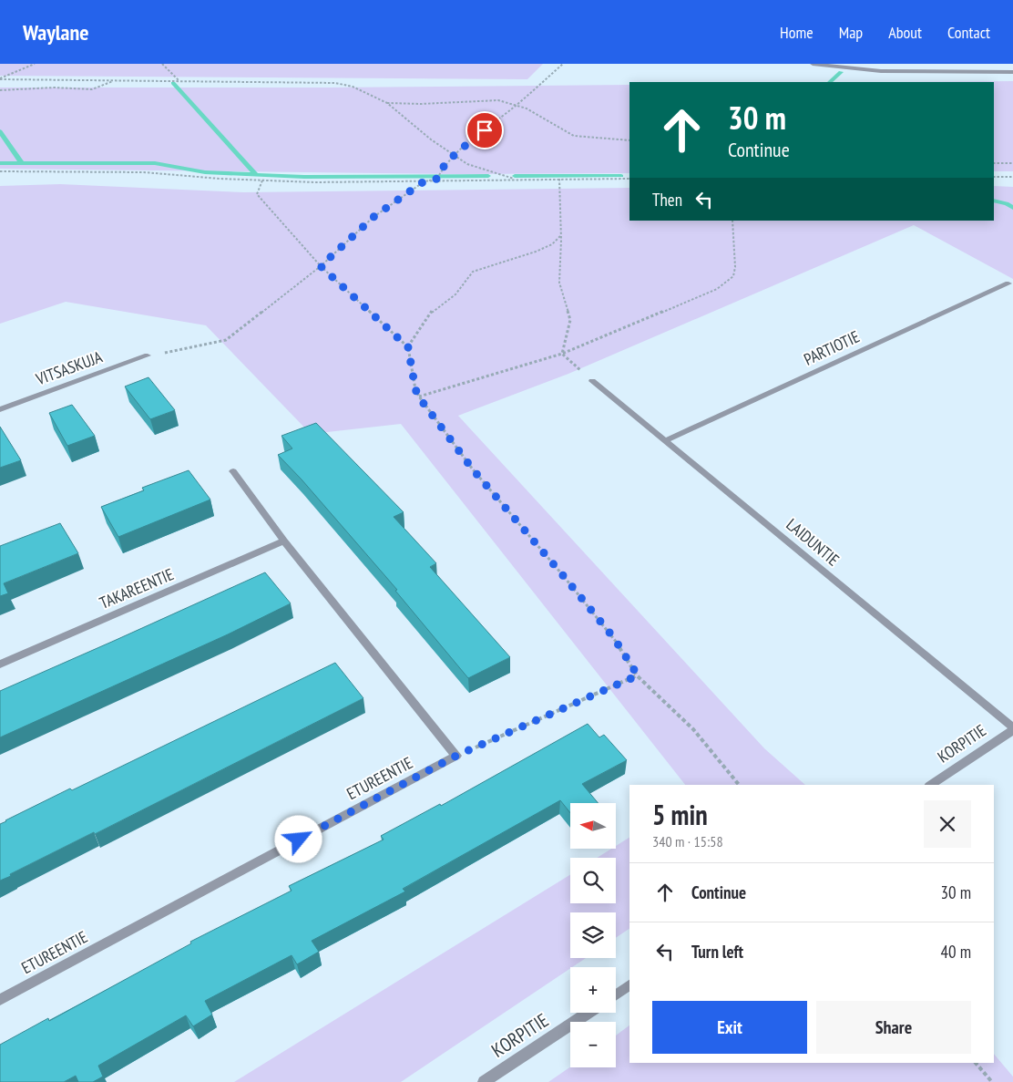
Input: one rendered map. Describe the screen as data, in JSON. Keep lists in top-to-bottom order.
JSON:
{
  "streets": {
    "street": [
      "PARTIOTIE",
      "VITSASKUJA",
      "LAIDUNTIE",
      "TAKAREENTIE",
      "KORPITIE",
      "ETUREENTIE"
    ]
  },
  "crossings": [
    ["PARTIOTIE", "LAIDUNTIE"],
    ["LAIDUNTIE", "KORPITIE"]
  ],
  "north": "left",
  "page": {
    "header": "Waylane",
    "nav": [
      "Home",
      "Map",
      "About",
      "Contact"
    ],
    "turn": ["30 m", "Continue"],
    "then": "Then",
    "heading": ["5 min", "340 m · 15:58"],
    "map_buttons": ["+", "−"],
    "list": [
      {
        "name": "Continue",
        "value": "30 m"
      },
      {
        "name": "Turn left",
        "value": "40 m"
      }
    ],
    "buttons": ["Exit", "Share"]
  }
}
